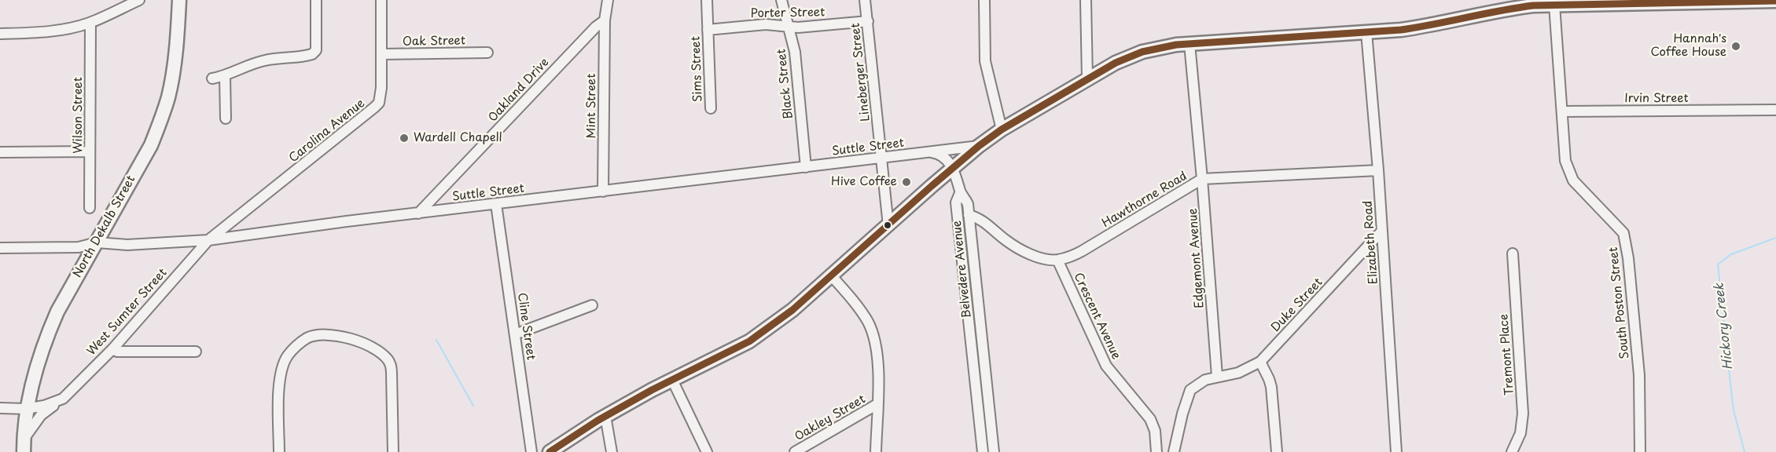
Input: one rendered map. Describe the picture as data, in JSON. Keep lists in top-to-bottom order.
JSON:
{
  "streets": {
    "main road": ["North Dekalb Street"],
    "street": [
      "Porter Street",
      "Oak Street",
      "Sims Street",
      "Lineberger Street",
      "Black Street",
      "Oakland Drive",
      "Irvin Street",
      "Mint Street",
      "Wilson Street",
      "Carolina Avenue",
      "Suttle Street",
      "Hawthorne Road",
      "Elizabeth Road",
      "Edgemont Avenue",
      "Belvedere Avenue",
      "South Poston Street",
      "Duke Street",
      "West Sumter Street",
      "Crescent Avenue",
      "Cline Street",
      "Tremont Place",
      "Oakley Street"
    ]
  },
  "crossings": [
    ["Porter Street", "Sims Street"],
    ["Porter Street", "Lineberger Street"],
    ["Porter Street", "Black Street"],
    ["Oak Street", "Carolina Avenue"],
    ["Lineberger Street", "Suttle Street"],
    ["Black Street", "Suttle Street"],
    ["Oakland Drive", "Mint Street"],
    ["Oakland Drive", "Suttle Street"],
    ["Irvin Street", "South Poston Street"],
    ["Mint Street", "Suttle Street"],
    ["Carolina Avenue", "Suttle Street"],
    ["Carolina Avenue", "West Sumter Street"],
    ["Suttle Street", "North Dekalb Street"],
    ["Suttle Street", "West Sumter Street"],
    ["Suttle Street", "Cline Street"],
    ["Hawthorne Road", "Elizabeth Road"],
    ["Hawthorne Road", "Edgemont Avenue"],
    ["Hawthorne Road", "Crescent Avenue"],
    ["North Dekalb Street", "West Sumter Street"],
    ["Elizabeth Road", "Duke Street"],
    ["Edgemont Avenue", "Duke Street"]
  ],
  "water": ["Hickory Creek"],
  "places": ["Hannah's Coffee House", "Wardell Chapell", "Hive Coffee"]
}
